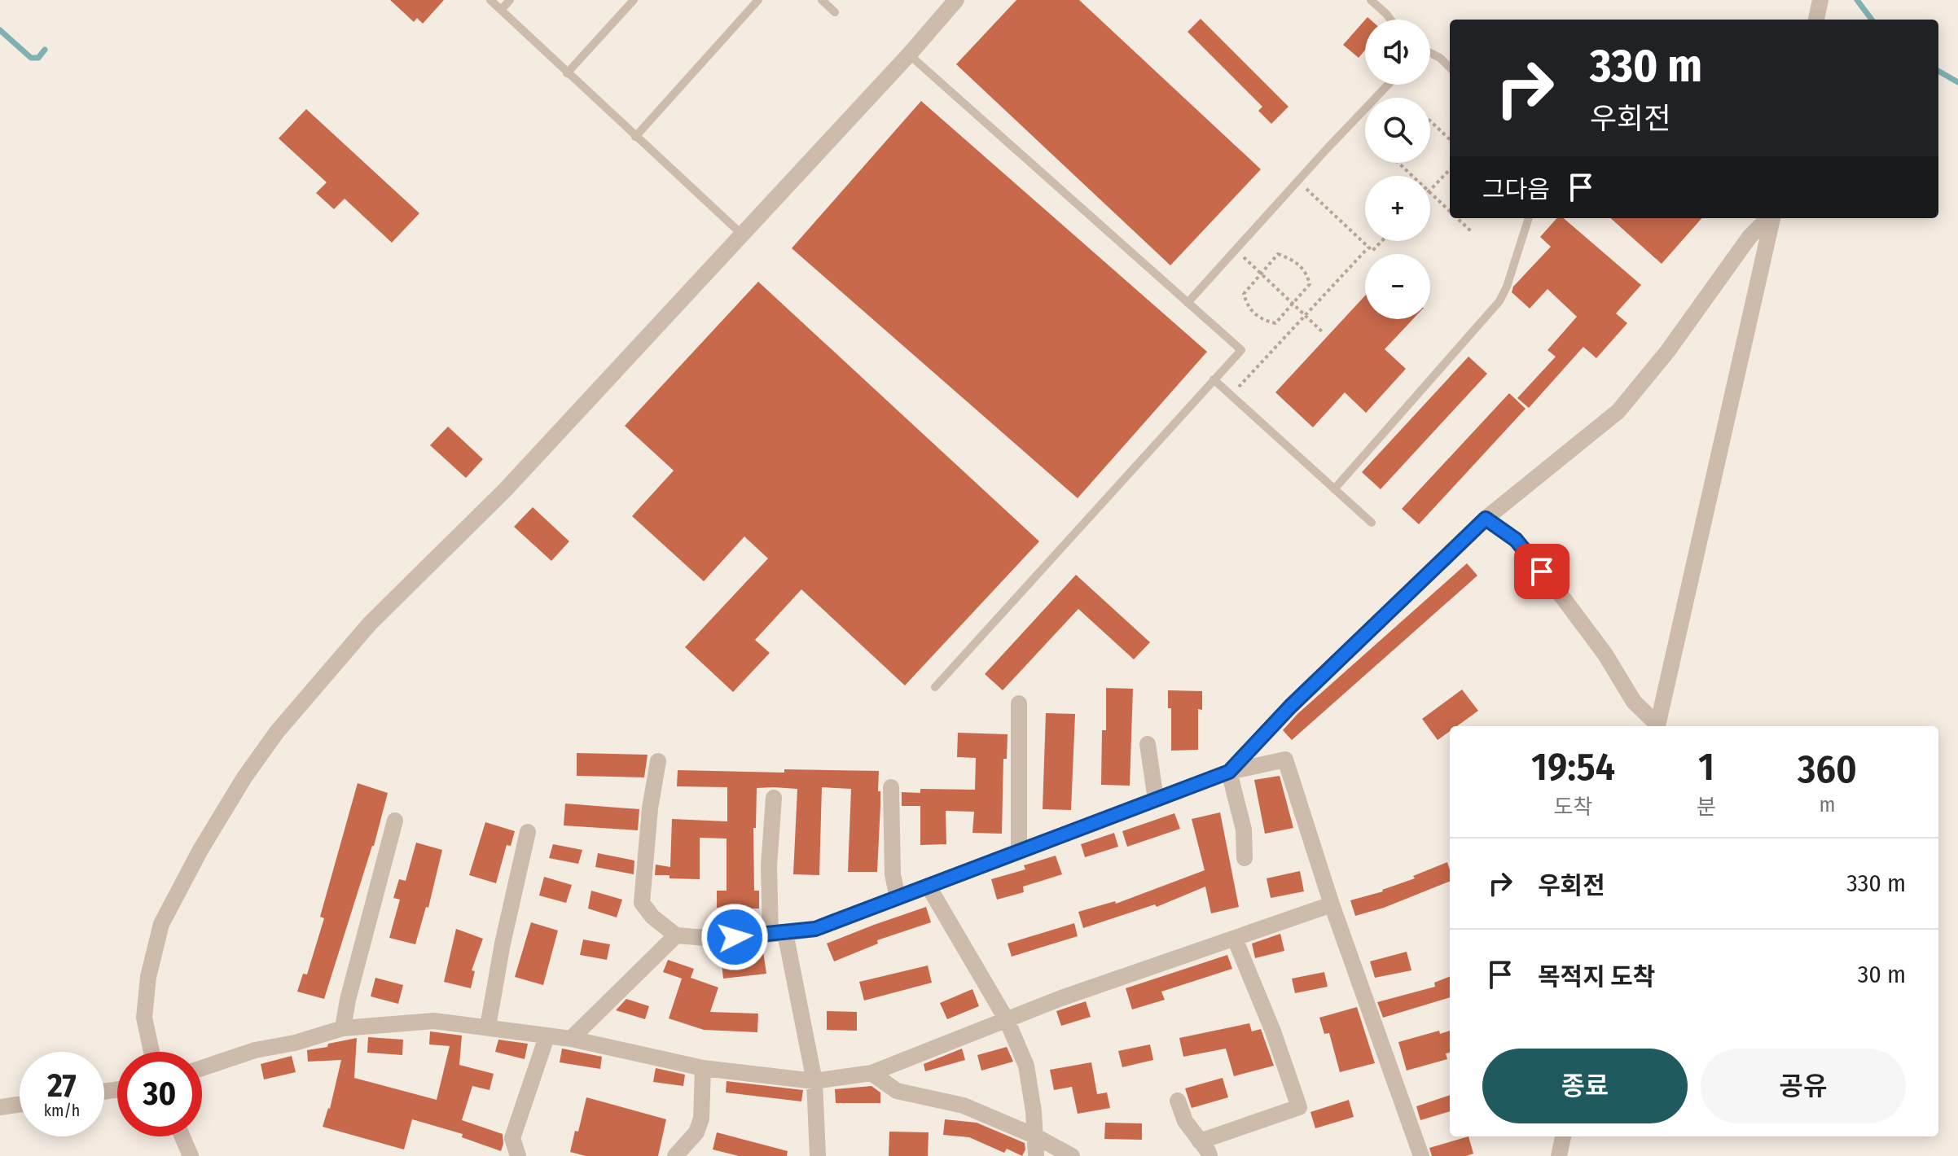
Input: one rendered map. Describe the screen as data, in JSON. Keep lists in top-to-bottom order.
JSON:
{
  "page": {
    "map_buttons": ["+", "−"],
    "turn": ["330 m", "우회전"],
    "then": "그다음",
    "eta": [
      "19:54",
      "도착",
      "1",
      "분",
      "360",
      "m"
    ],
    "list": [
      {
        "name": "우회전",
        "value": "330 m"
      },
      {
        "name": "목적지 도착",
        "value": "30 m"
      }
    ],
    "buttons": ["종료", "공유"],
    "speed": "27 km/h",
    "limit": "30"
  }
}
